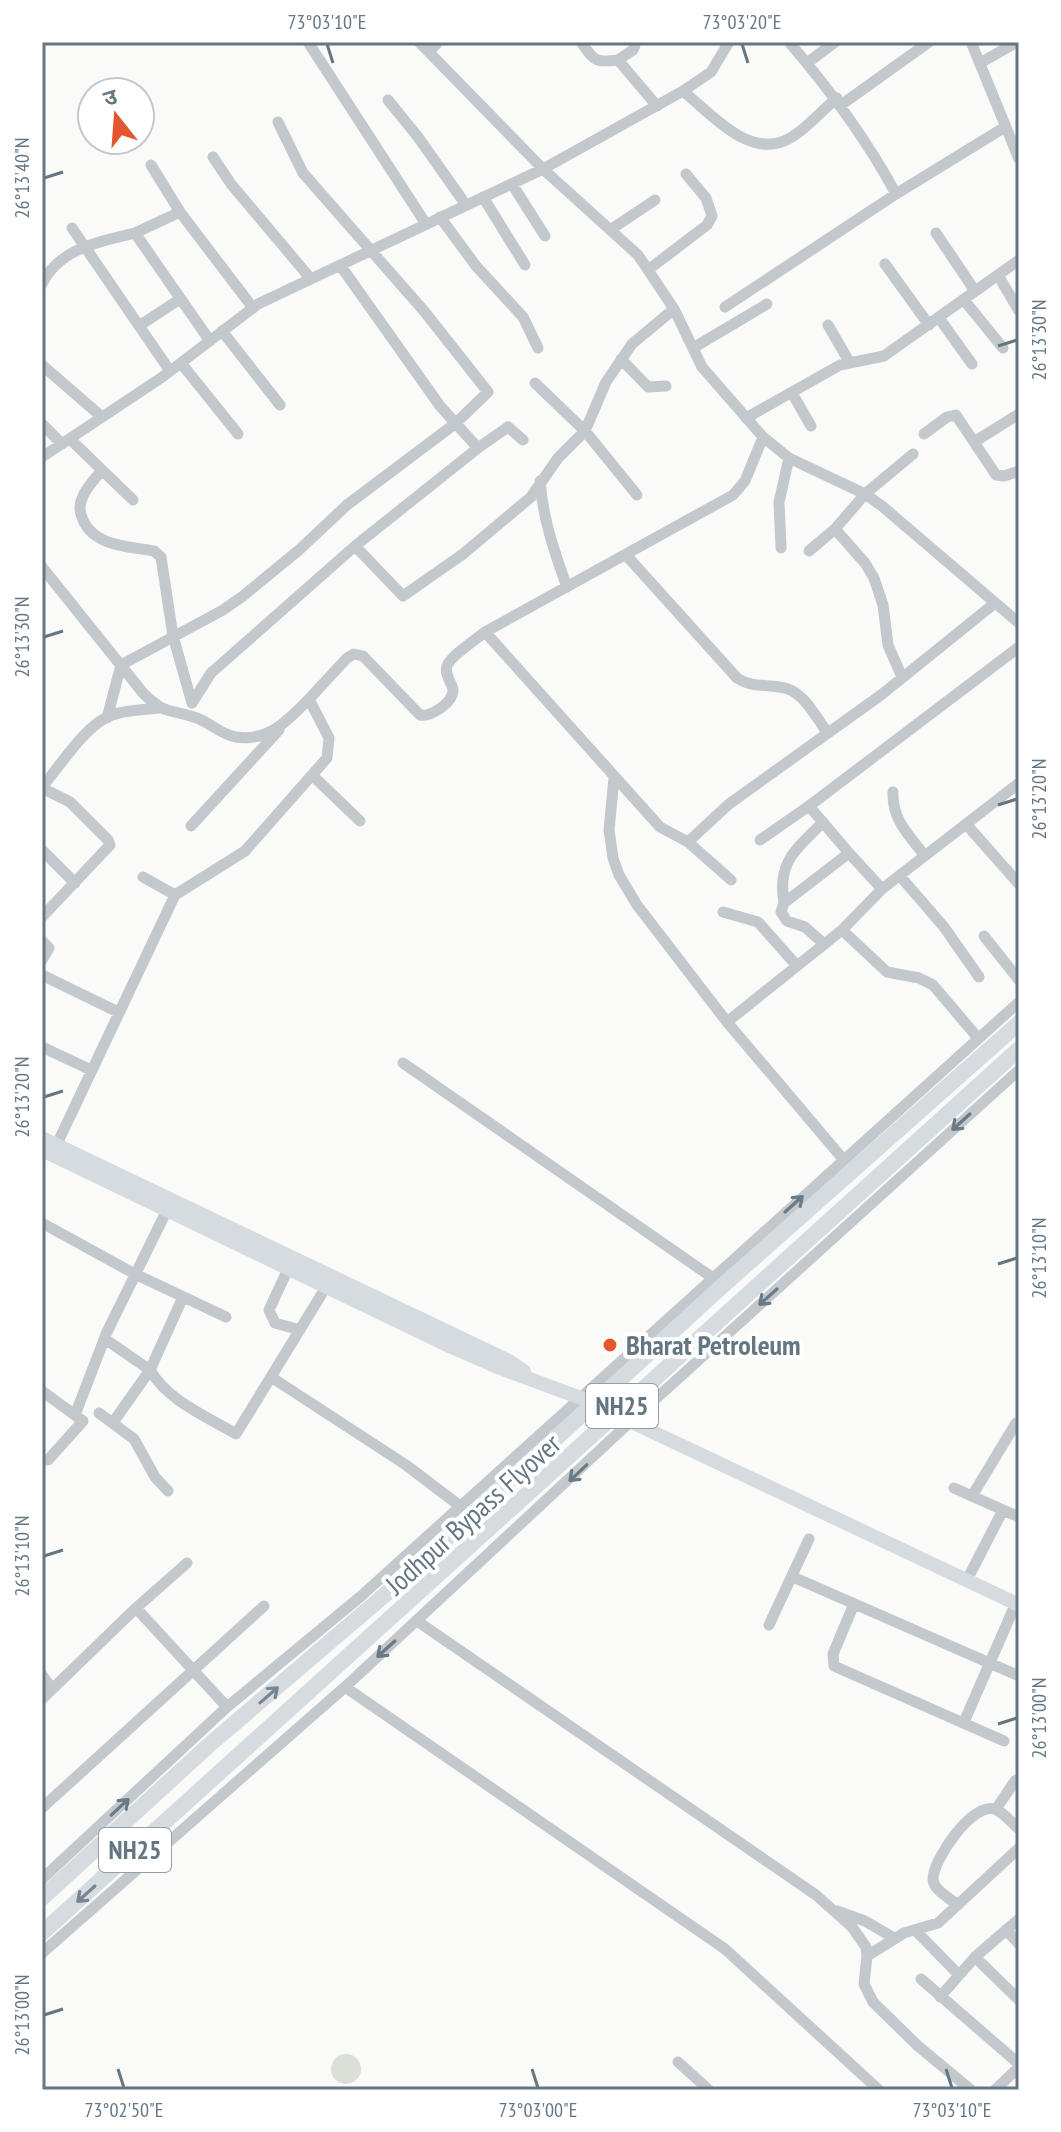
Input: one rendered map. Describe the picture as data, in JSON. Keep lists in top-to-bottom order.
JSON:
{
  "streets": {
    "highway": ["NH25", "Jodhpur Bypass Flyover"]
  },
  "places": ["Bharat Petroleum"],
  "north": "top",
  "coordinates": [
    "73°03'10\"E",
    "73°03'20\"E",
    "26°13'40\"N",
    "26°13'30\"N",
    "26°13'20\"N",
    "26°13'10\"N",
    "26°13'00\"N",
    "73°02'50\"E",
    "73°03'00\"E"
  ]
}
